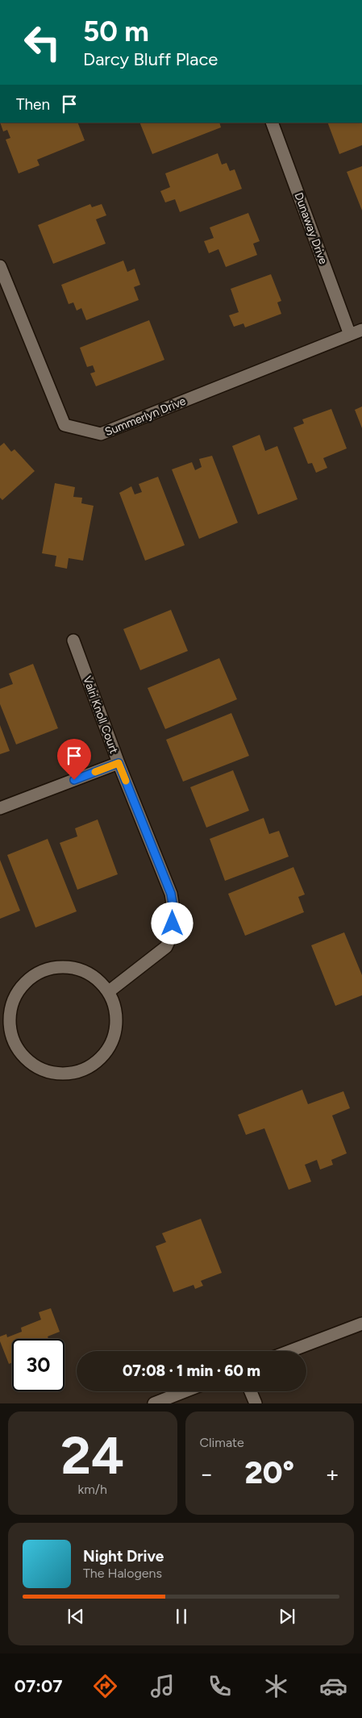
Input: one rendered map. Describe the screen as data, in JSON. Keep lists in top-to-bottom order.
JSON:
{
  "streets": {
    "street": ["Dunaway Drive", "Summerlyn Drive", "Valri Knoll Court"]
  },
  "crossings": [
    ["Dunaway Drive", "Summerlyn Drive"]
  ],
  "page": {
    "turn": ["50 m", "Darcy Bluff Place"],
    "then": "Then",
    "limit": "30",
    "trip": "07:08 · 1 min · 60 m",
    "tile": [
      ["24", "km/h"],
      "Climate"
    ],
    "heat": ["−", "20°", "+"],
    "song": ["Night Drive", "The Halogens"],
    "tabs": "07:07"
  }
}
